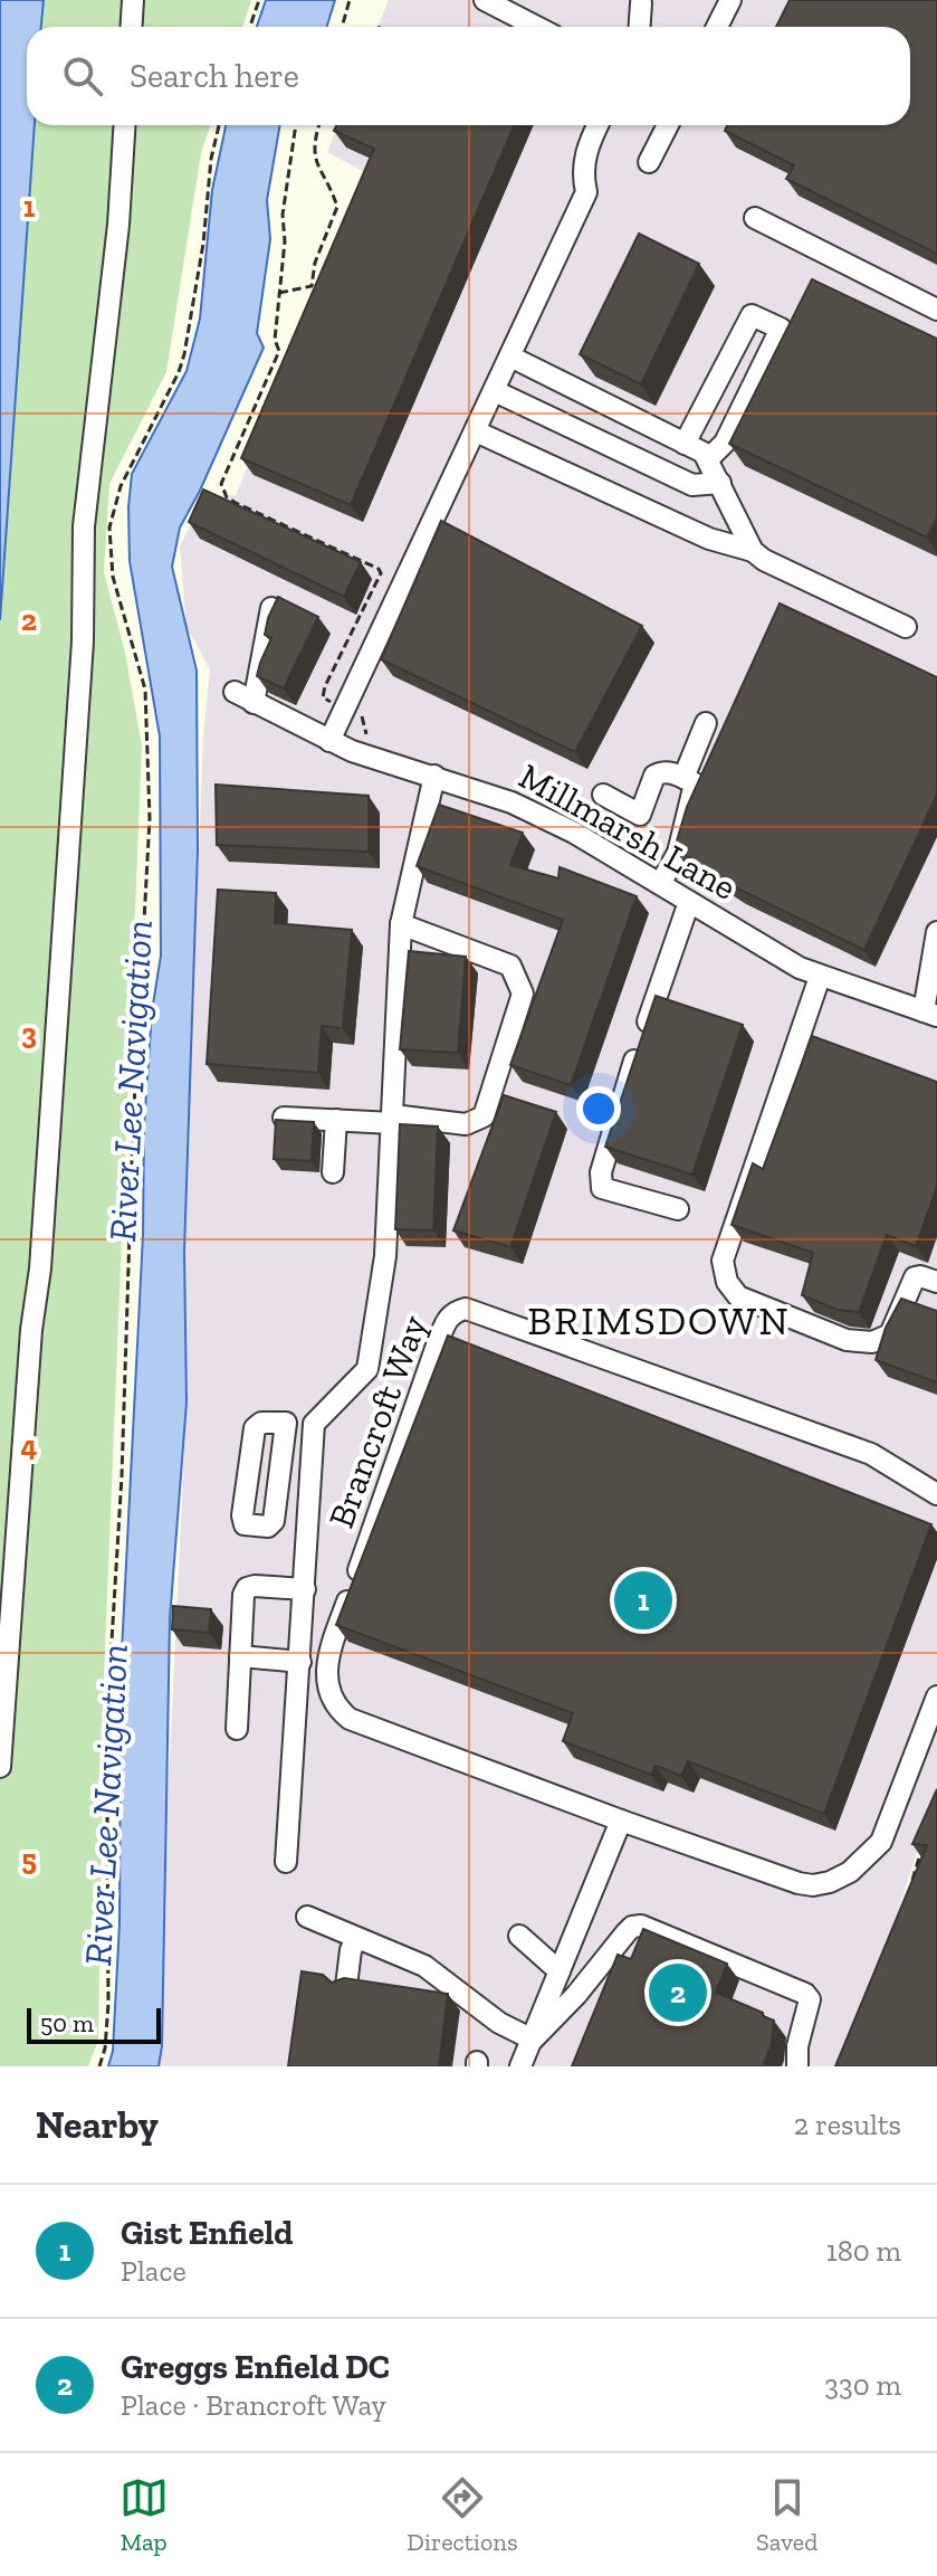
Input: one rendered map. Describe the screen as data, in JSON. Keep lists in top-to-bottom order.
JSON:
{
  "streets": {
    "street": ["Millmarsh Lane", "Brancroft Way"]
  },
  "districts": ["BRIMSDOWN"],
  "water": ["River Lee Navigation"],
  "scale_bar": "50 m",
  "page": {
    "search": "Search here",
    "pins": ["1", "2"],
    "scale": "50 m",
    "heading": ["Nearby", "2 results"],
    "list": [
      {
        "mark": "1",
        "name": "Gist Enfield",
        "note": "Place",
        "value": "180 m"
      },
      {
        "mark": "2",
        "name": "Greggs Enfield DC",
        "note": "Place · Brancroft Way",
        "value": "330 m"
      }
    ],
    "nav": ["Map", "Directions", "Saved"]
  },
  "grid": {
    "rows": [
      "1",
      "2",
      "3",
      "4",
      "5"
    ]
  }
}
